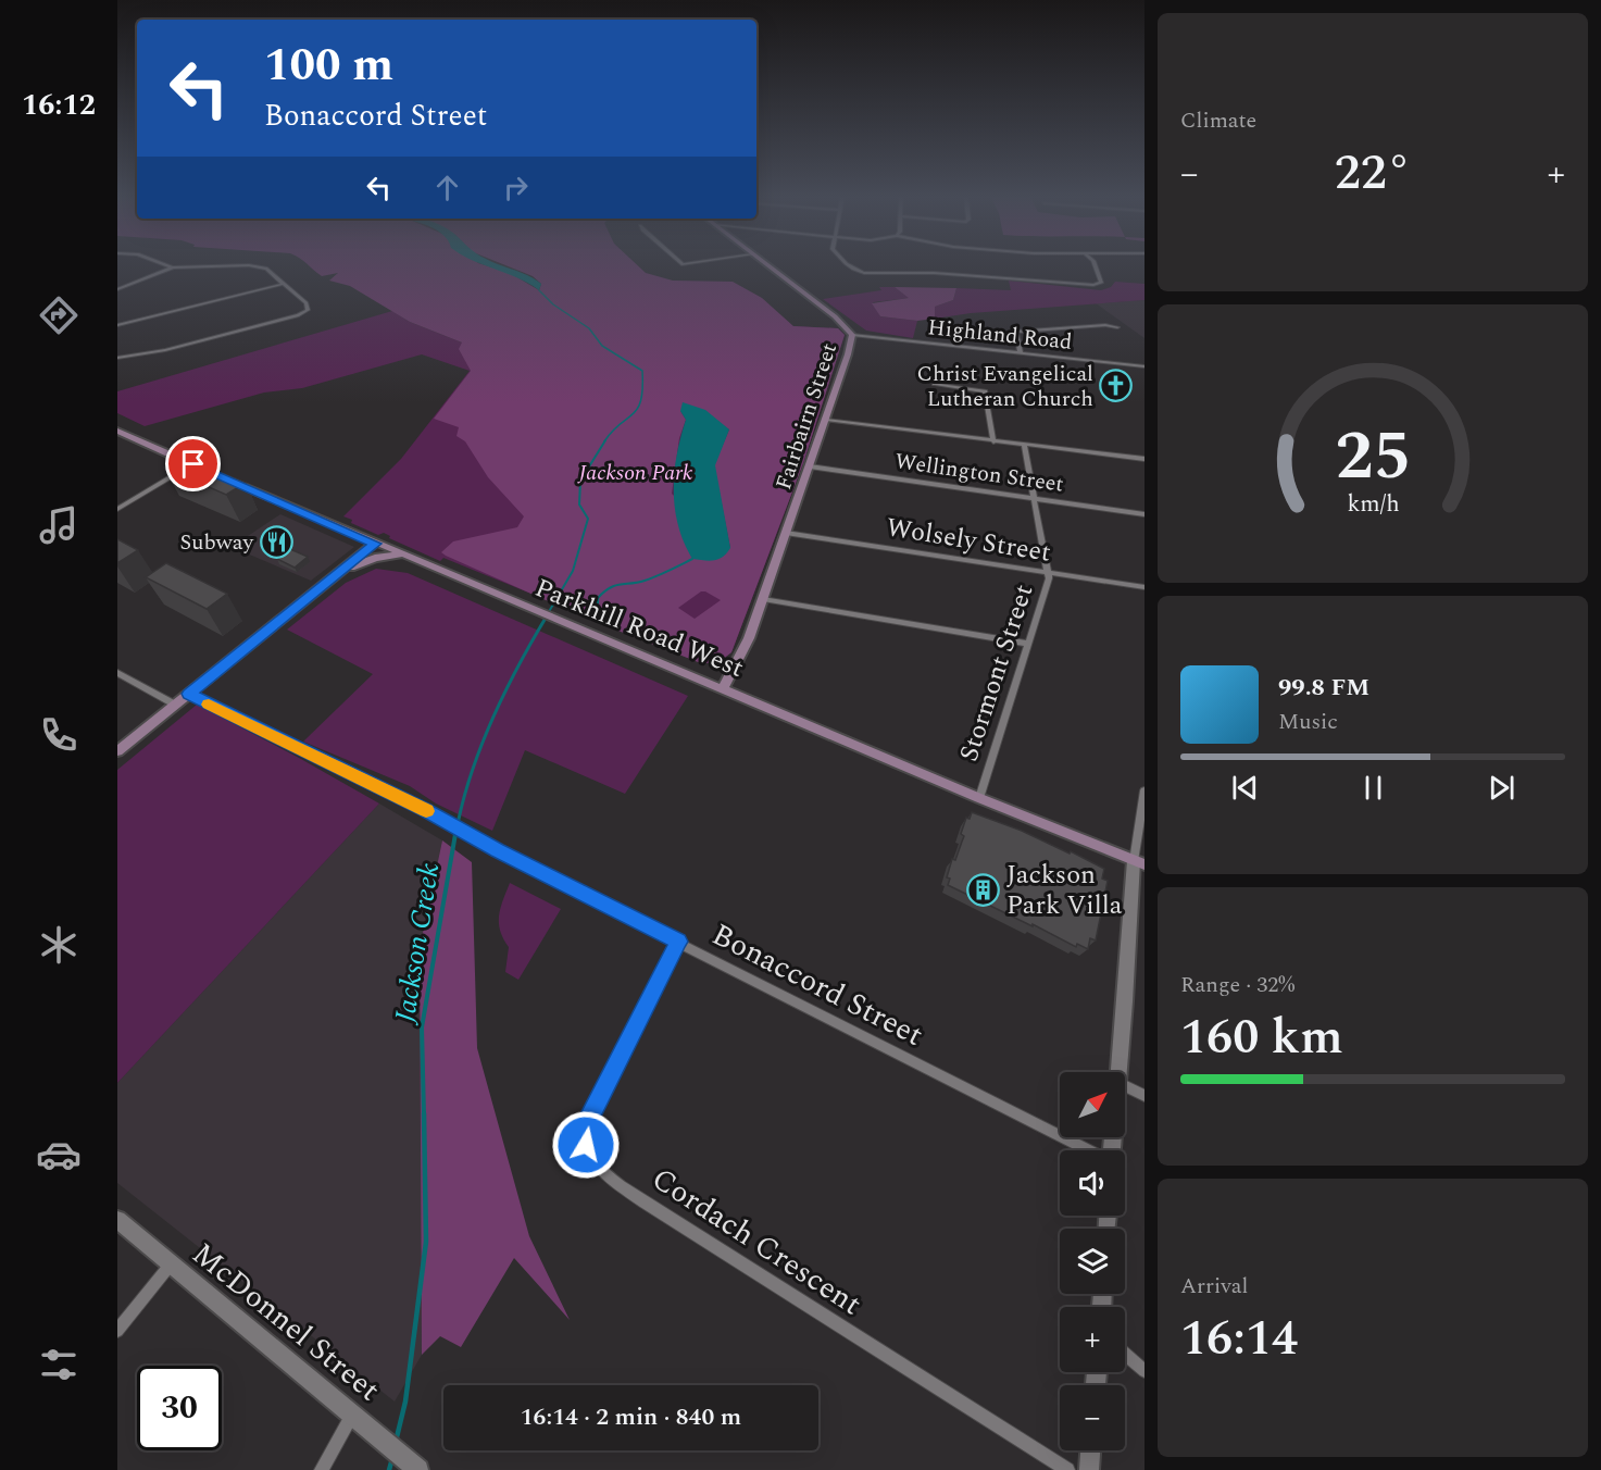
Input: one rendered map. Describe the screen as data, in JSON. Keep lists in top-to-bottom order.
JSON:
{
  "streets": {
    "main road": ["Fairbairn Street", "Parkhill Road West"],
    "street": [
      "Highland Road",
      "Wellington Street",
      "Wolsely Street",
      "Stormont Street",
      "Bonaccord Street",
      "Cordach Crescent",
      "McDonnel Street"
    ]
  },
  "crossings": [
    ["Highland Road", "Fairbairn Street"],
    ["Fairbairn Street", "Wellington Street"],
    ["Fairbairn Street", "Wolsely Street"],
    ["Fairbairn Street", "Parkhill Road West"],
    ["Wellington Street", "Stormont Street"],
    ["Wolsely Street", "Stormont Street"],
    ["Parkhill Road West", "Stormont Street"],
    ["Bonaccord Street", "Cordach Crescent"]
  ],
  "water": ["Jackson Creek"],
  "parks": ["Jackson Park"],
  "places": {
    "church": ["Christ Evangelical Lutheran Church"],
    "restaurant": ["Subway"],
    "building": ["Jackson Park Villa"]
  },
  "north": "top right",
  "page": {
    "tabs": "16:12",
    "tile": [
      "Climate",
      ["Range · 32%", "160 km"],
      ["Arrival", "16:14"]
    ],
    "turn": ["100 m", "Bonaccord Street"],
    "heat": ["−", "22°", "+"],
    "song": ["99.8 FM", "Music"],
    "map_buttons": ["+", "−"],
    "limit": "30",
    "trip": "16:14 · 2 min · 840 m",
    "gauge": ["25", "km/h"]
  }
}
